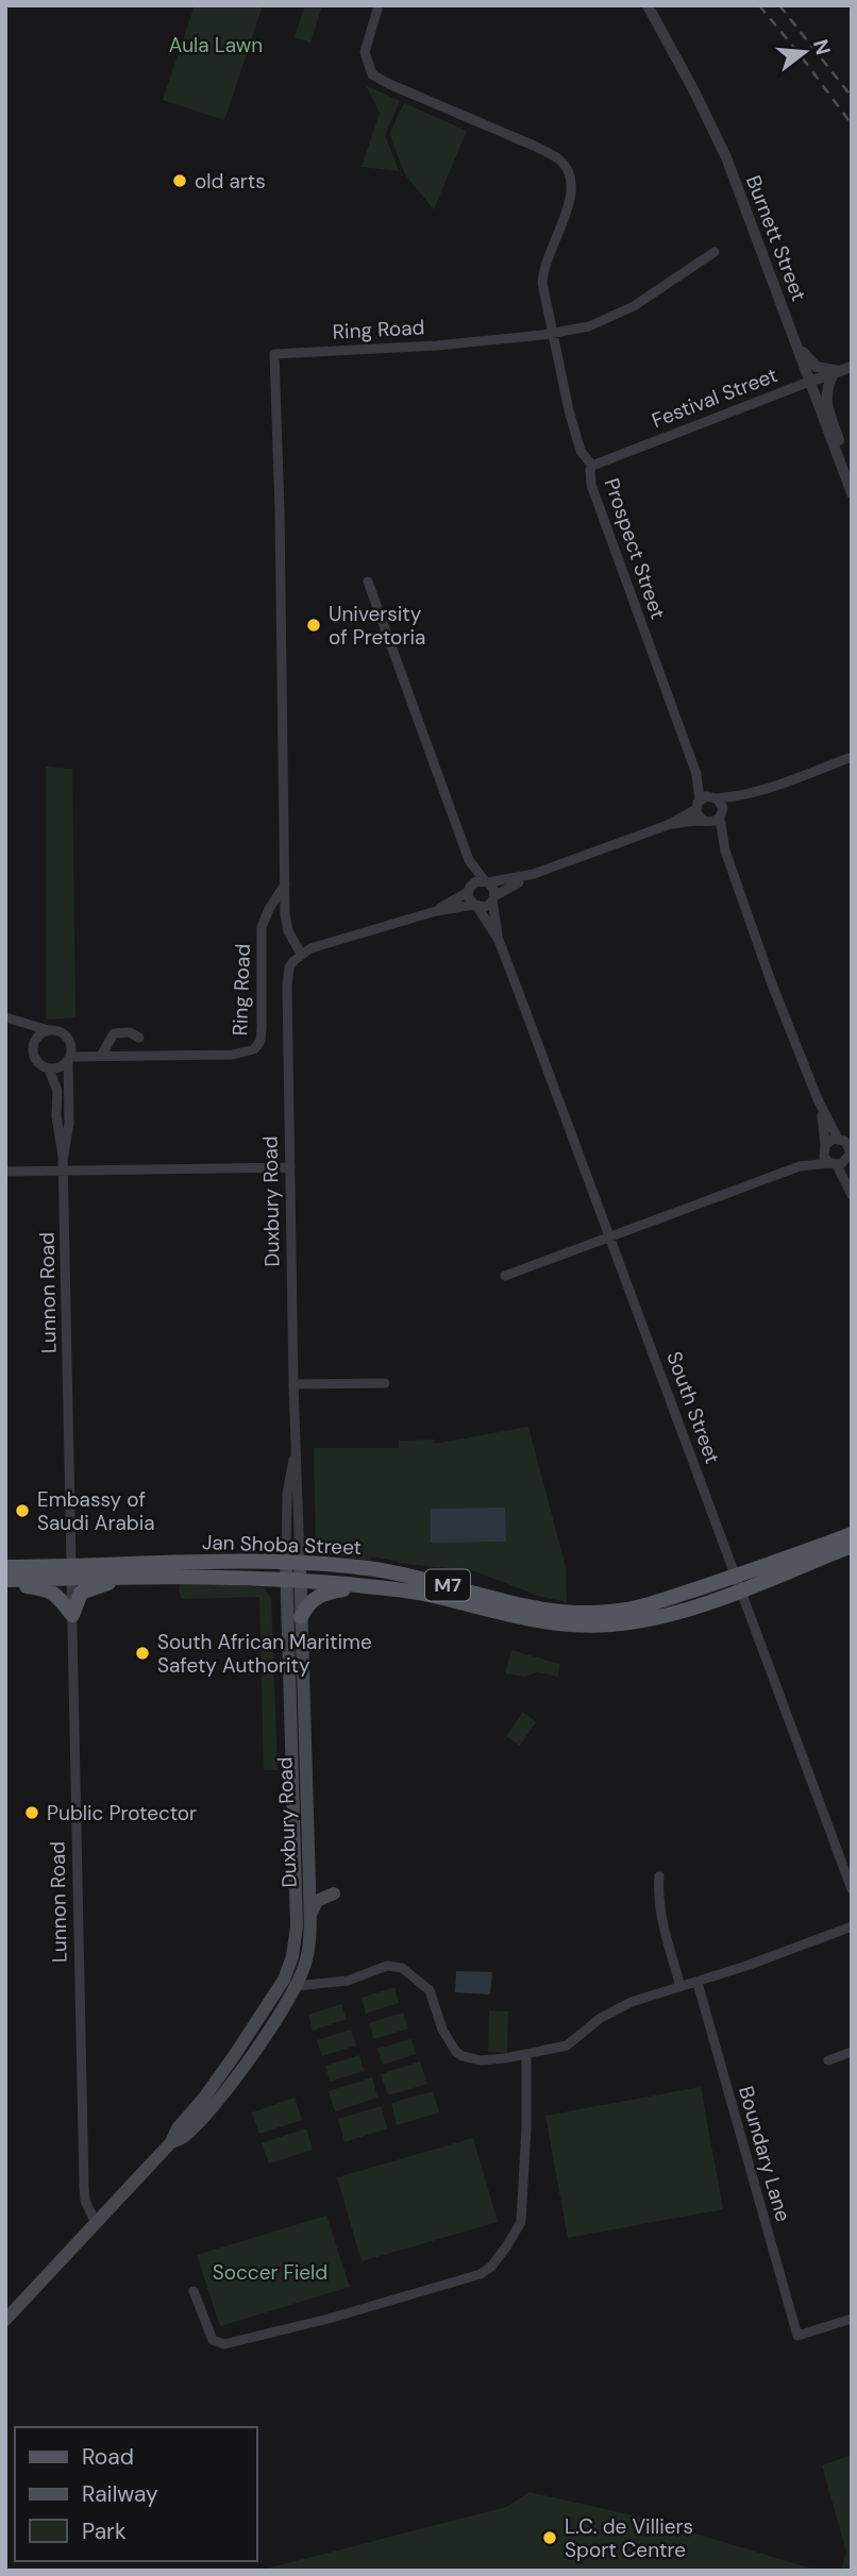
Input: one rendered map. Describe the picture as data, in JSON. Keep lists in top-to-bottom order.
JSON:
{
  "streets": {
    "main road": ["Duxbury Road", "Jan Shoba Street", "M7"],
    "street": [
      "Burnett Street",
      "Ring Road",
      "Festival Street",
      "Prospect Street",
      "Lunnon Road",
      "South Street",
      "Boundary Lane"
    ]
  },
  "crossings": [
    ["Burnett Street", "Festival Street"],
    ["Ring Road", "Prospect Street"],
    ["Ring Road", "Duxbury Road"],
    ["Ring Road", "Lunnon Road"],
    ["Festival Street", "Prospect Street"],
    ["Duxbury Road", "Lunnon Road"],
    ["Duxbury Road", "Jan Shoba Street"],
    ["Lunnon Road", "Jan Shoba Street"],
    ["South Street", "Jan Shoba Street"]
  ],
  "parks": ["Aula Lawn", "Soccer Field"],
  "places": [
    "old arts",
    "University of Pretoria",
    "Embassy of Saudi Arabia",
    "South African Maritime Safety Authority",
    "Public Protector",
    "L.C. de Villiers Sport Centre"
  ],
  "legend": ["Road", "Railway", "Park"],
  "north": "right"
}
